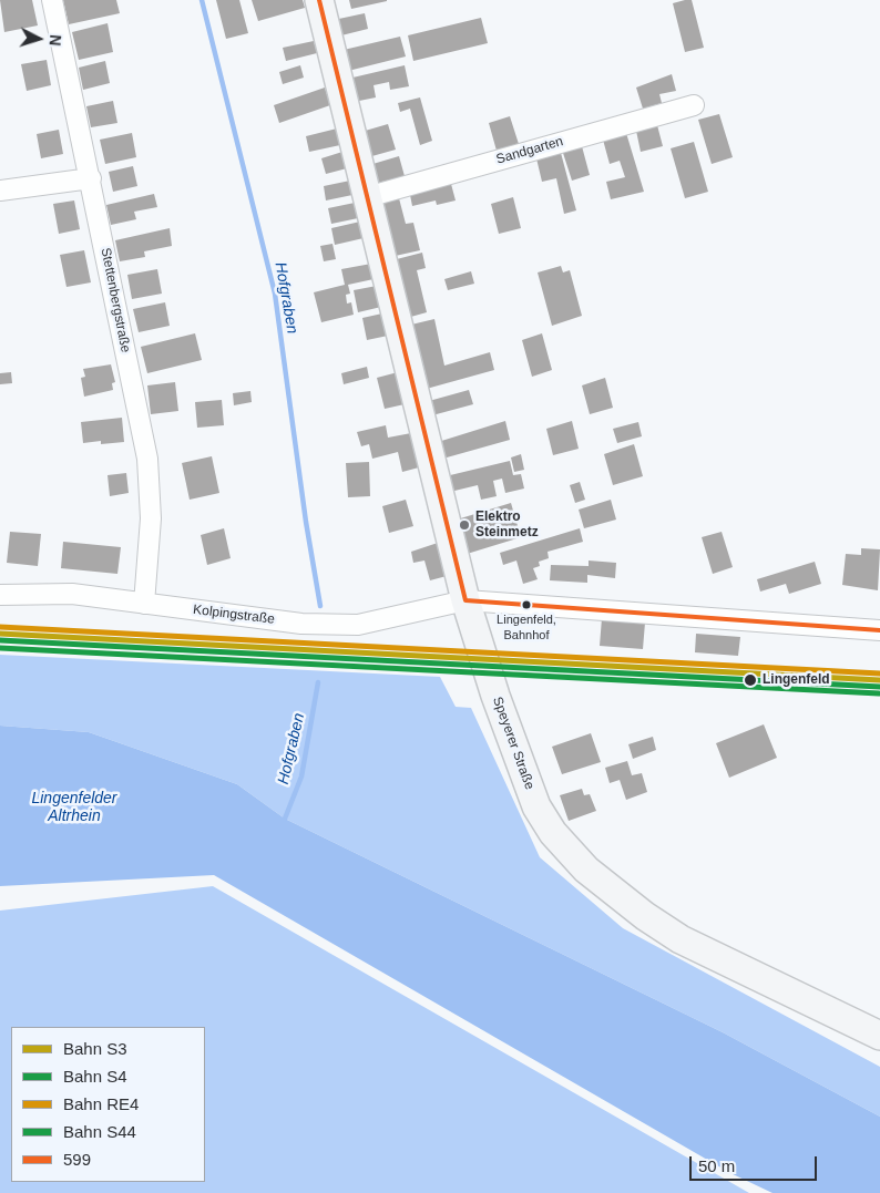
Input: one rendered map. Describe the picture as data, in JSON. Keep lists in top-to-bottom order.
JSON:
{
  "streets": {
    "main road": ["Speyerer Straße"],
    "street": ["Sandgarten", "Stettenbergstraße", "Kolpingstraße"]
  },
  "crossings": [
    ["Sandgarten", "Speyerer Straße"],
    ["Stettenbergstraße", "Kolpingstraße"],
    ["Kolpingstraße", "Speyerer Straße"]
  ],
  "water": ["Hofgraben", "Lingenfelder Altrhein"],
  "places": ["Elektro Steinmetz", "Lingenfeld, Bahnhof", "Lingenfeld"],
  "lines": [
    "transit line 599",
    "rail line RE4",
    "rail line S3",
    "rail line S4",
    "rail line S44"
  ],
  "legend": [
    "Bahn S3",
    "Bahn S4",
    "Bahn RE4",
    "Bahn S44",
    "599"
  ],
  "scale_bar": "50 m",
  "north": "right"
}
